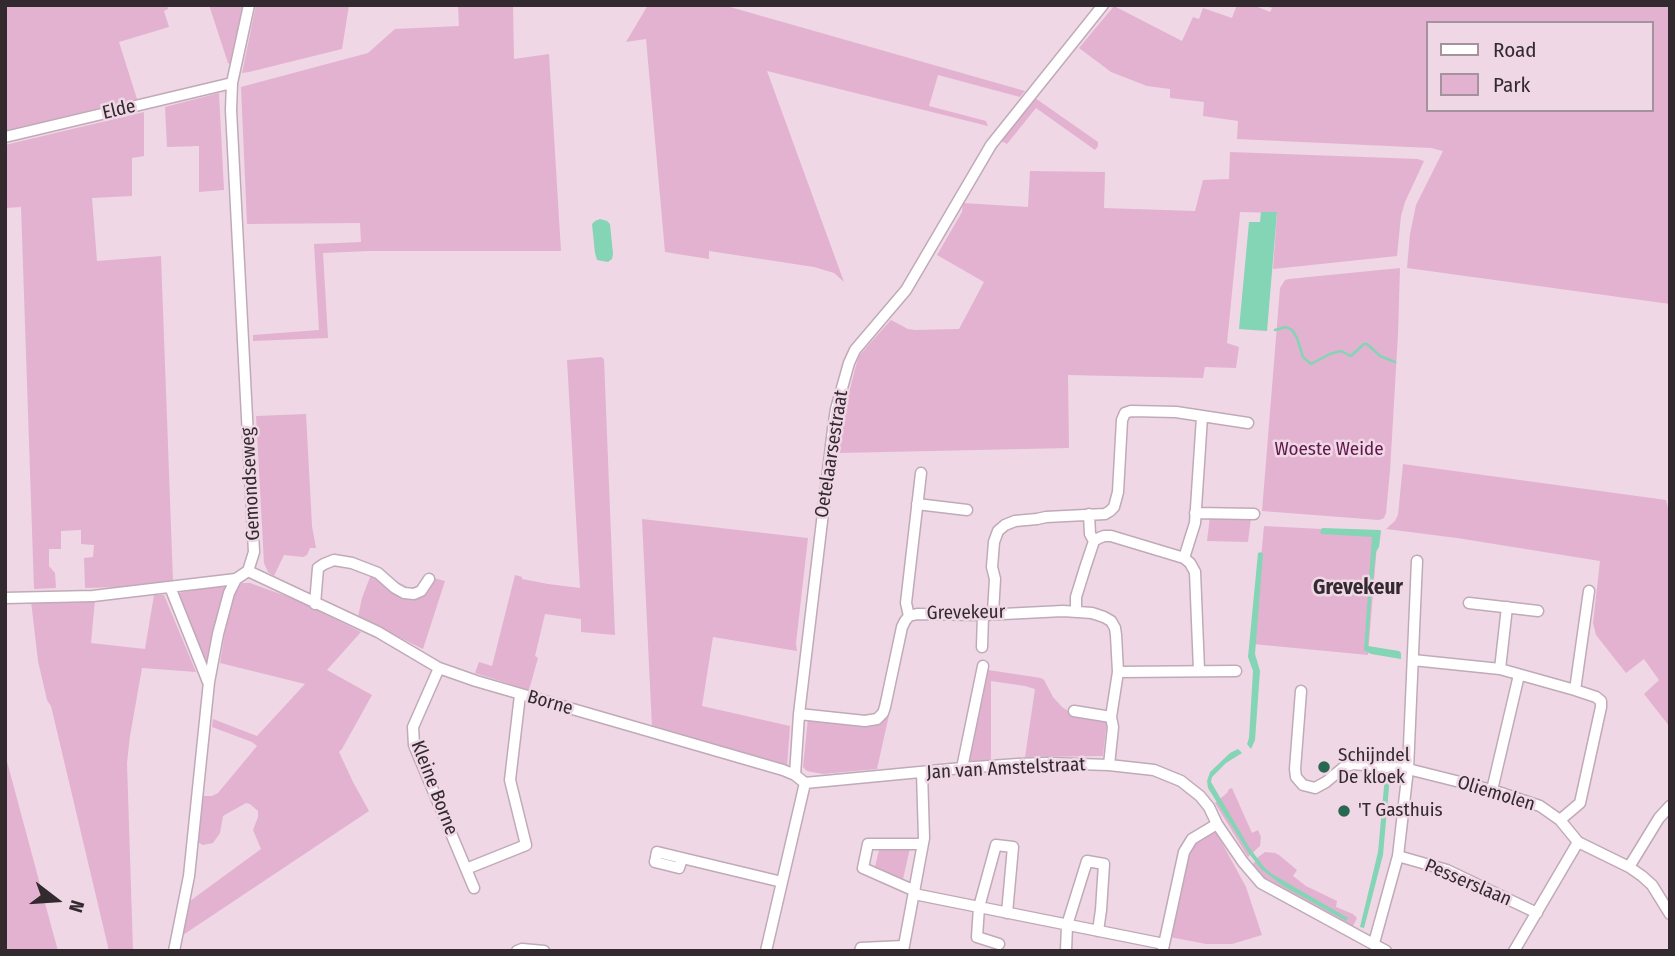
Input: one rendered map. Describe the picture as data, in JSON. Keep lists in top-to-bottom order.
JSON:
{
  "streets": {
    "street": [
      "Elde",
      "Oetelaarsestraat",
      "Gemondseweg",
      "Grevekeur",
      "Borne",
      "Jan van Amstelstraat",
      "Kleine Borne",
      "Oliemolen",
      "Pesserslaan"
    ]
  },
  "crossings": [
    ["Elde", "Gemondseweg"],
    ["Oetelaarsestraat", "Grevekeur"],
    ["Oetelaarsestraat", "Borne"],
    ["Gemondseweg", "Borne"],
    ["Grevekeur", "Jan van Amstelstraat"],
    ["Borne", "Kleine Borne"],
    ["Oliemolen", "Pesserslaan"]
  ],
  "districts": ["Grevekeur"],
  "parks": ["Woeste Weide"],
  "places": ["Schijndel De kloek", "'T Gasthuis"],
  "legend": ["Road", "Park"],
  "north": "right"
}
